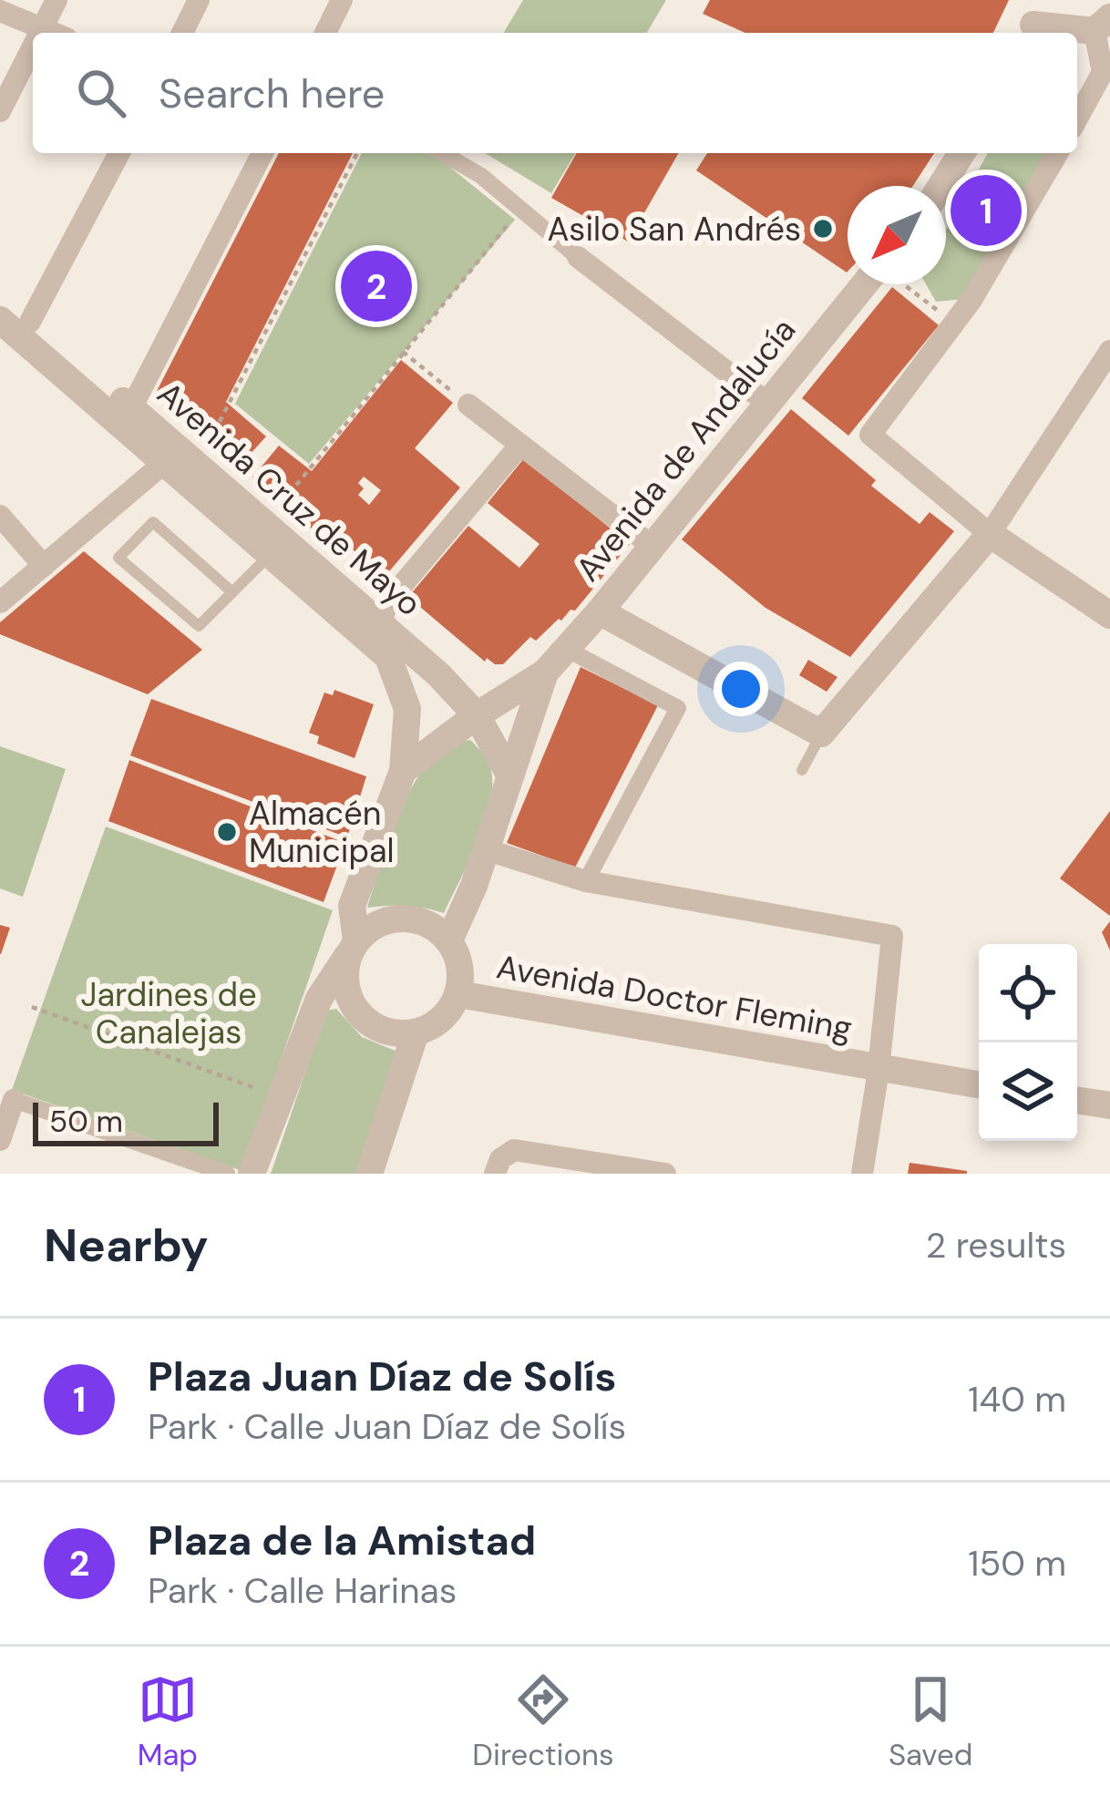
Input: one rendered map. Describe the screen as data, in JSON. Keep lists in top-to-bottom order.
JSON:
{
  "streets": {
    "street": ["Avenida de Andalucía", "Avenida Cruz de Mayo", "Avenida Doctor Fleming"]
  },
  "crossings": [
    ["Avenida de Andalucía", "Avenida Cruz de Mayo"],
    ["Avenida de Andalucía", "Avenida Doctor Fleming"]
  ],
  "parks": ["Jardines de Canalejas"],
  "places": ["Asilo San Andrés", "Almacén Municipal"],
  "scale_bar": "50 m",
  "north": "bottom left",
  "page": {
    "search": "Search here",
    "pins": ["1", "2"],
    "scale": "50 m",
    "heading": ["Nearby", "2 results"],
    "list": [
      {
        "mark": "1",
        "name": "Plaza Juan Díaz de Solís",
        "note": "Park · Calle Juan Díaz de Solís",
        "value": "140 m"
      },
      {
        "mark": "2",
        "name": "Plaza de la Amistad",
        "note": "Park · Calle Harinas",
        "value": "150 m"
      }
    ],
    "nav": ["Map", "Directions", "Saved"]
  }
}
